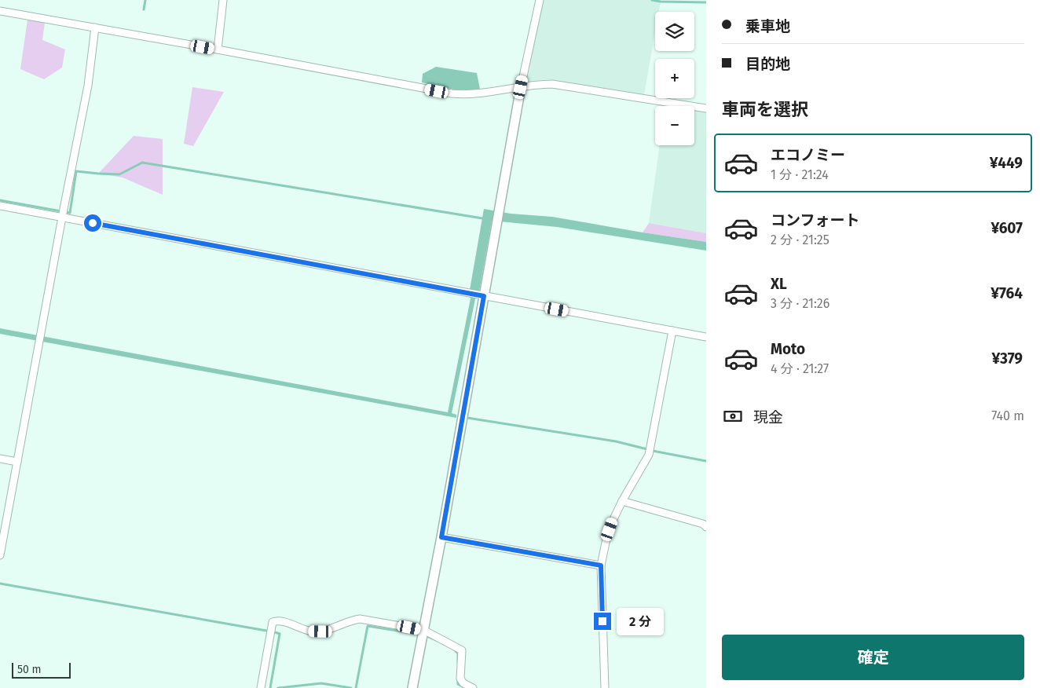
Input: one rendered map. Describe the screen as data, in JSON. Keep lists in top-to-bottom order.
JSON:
{
  "scale_bar": "50 m",
  "page": {
    "banner": ["乗車地", "目的地"],
    "map_buttons": ["+", "−"],
    "heading": "車両を選択",
    "list": [
      {
        "name": "エコノミー",
        "note": "1 分 · 21:24",
        "value": "¥449"
      },
      {
        "name": "コンフォート",
        "note": "2 分 · 21:25",
        "value": "¥607"
      },
      {
        "name": "XL",
        "note": "3 分 · 21:26",
        "value": "¥764"
      },
      {
        "name": "Moto",
        "note": "4 分 · 21:27",
        "value": "¥379"
      }
    ],
    "pay": ["現金", "740 m"],
    "bubble": "2 分",
    "buttons": "確定",
    "scale": "50 m"
  }
}
